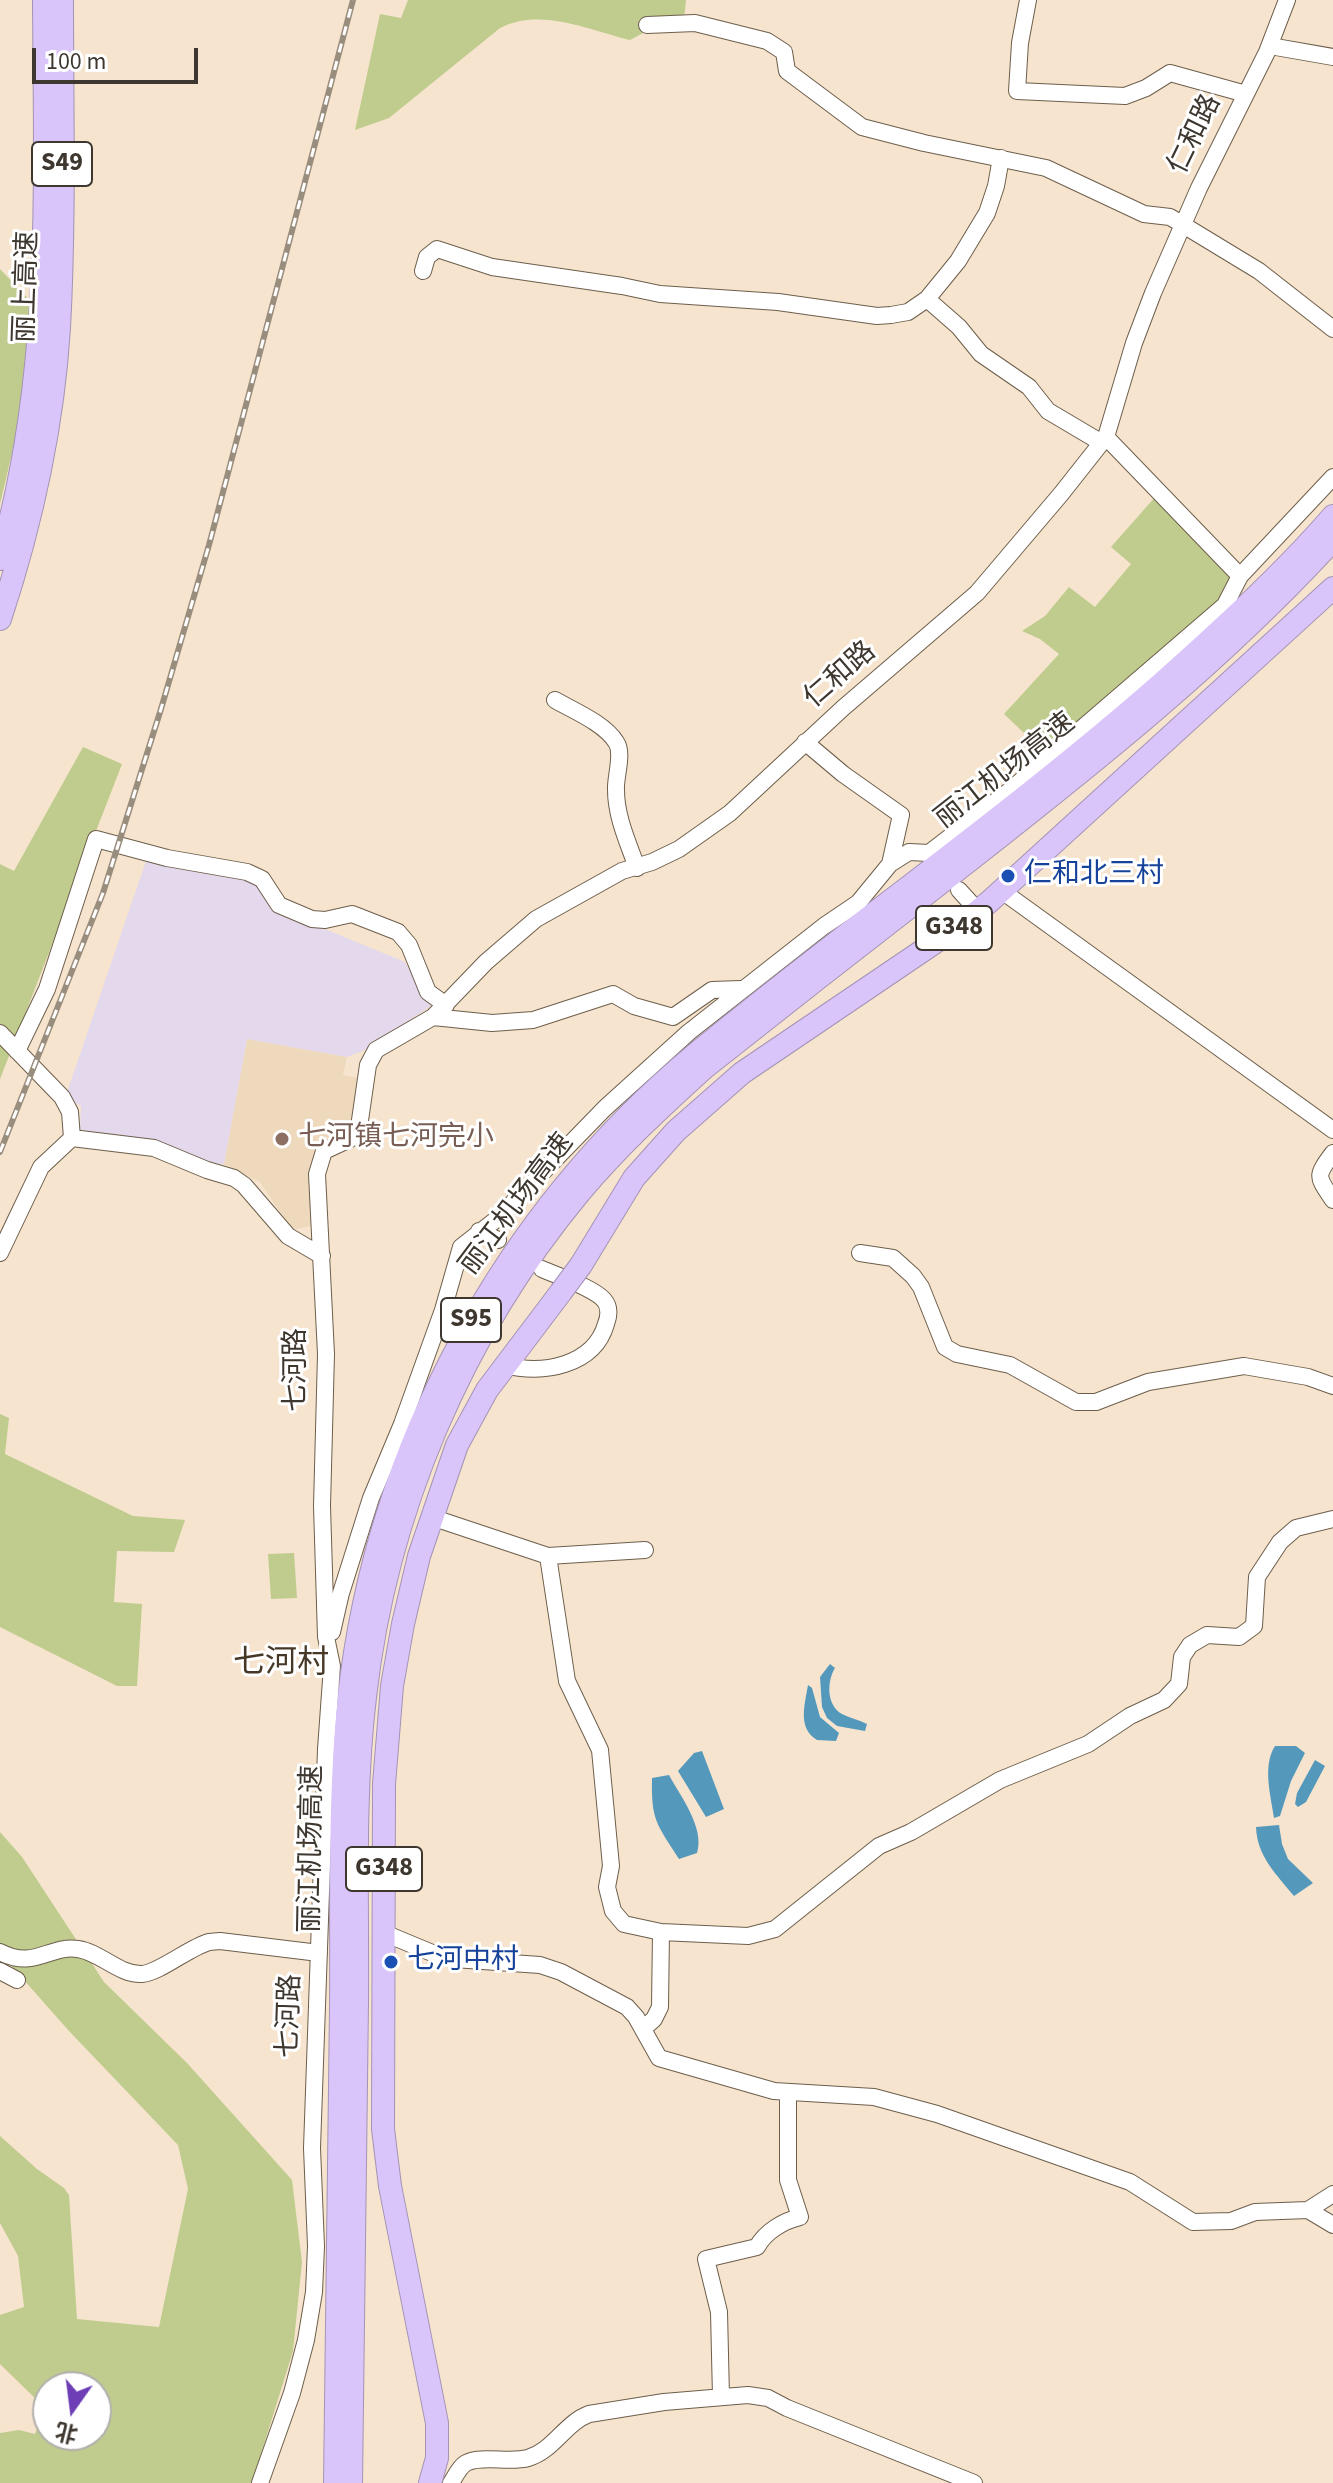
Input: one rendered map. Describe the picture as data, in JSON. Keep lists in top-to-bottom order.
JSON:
{
  "streets": {
    "highway": [
      "S49",
      "丽上高速",
      "丽江机场高速",
      "G348",
      "S95"
    ],
    "street": ["仁和路", "七河路"]
  },
  "crossings": [
    ["仁和路", "七河路"]
  ],
  "districts": ["七河村"],
  "places": ["仁和北三村", "七河镇七河完小", "七河中村"],
  "scale_bar": "100 m",
  "north": "bottom"
}
